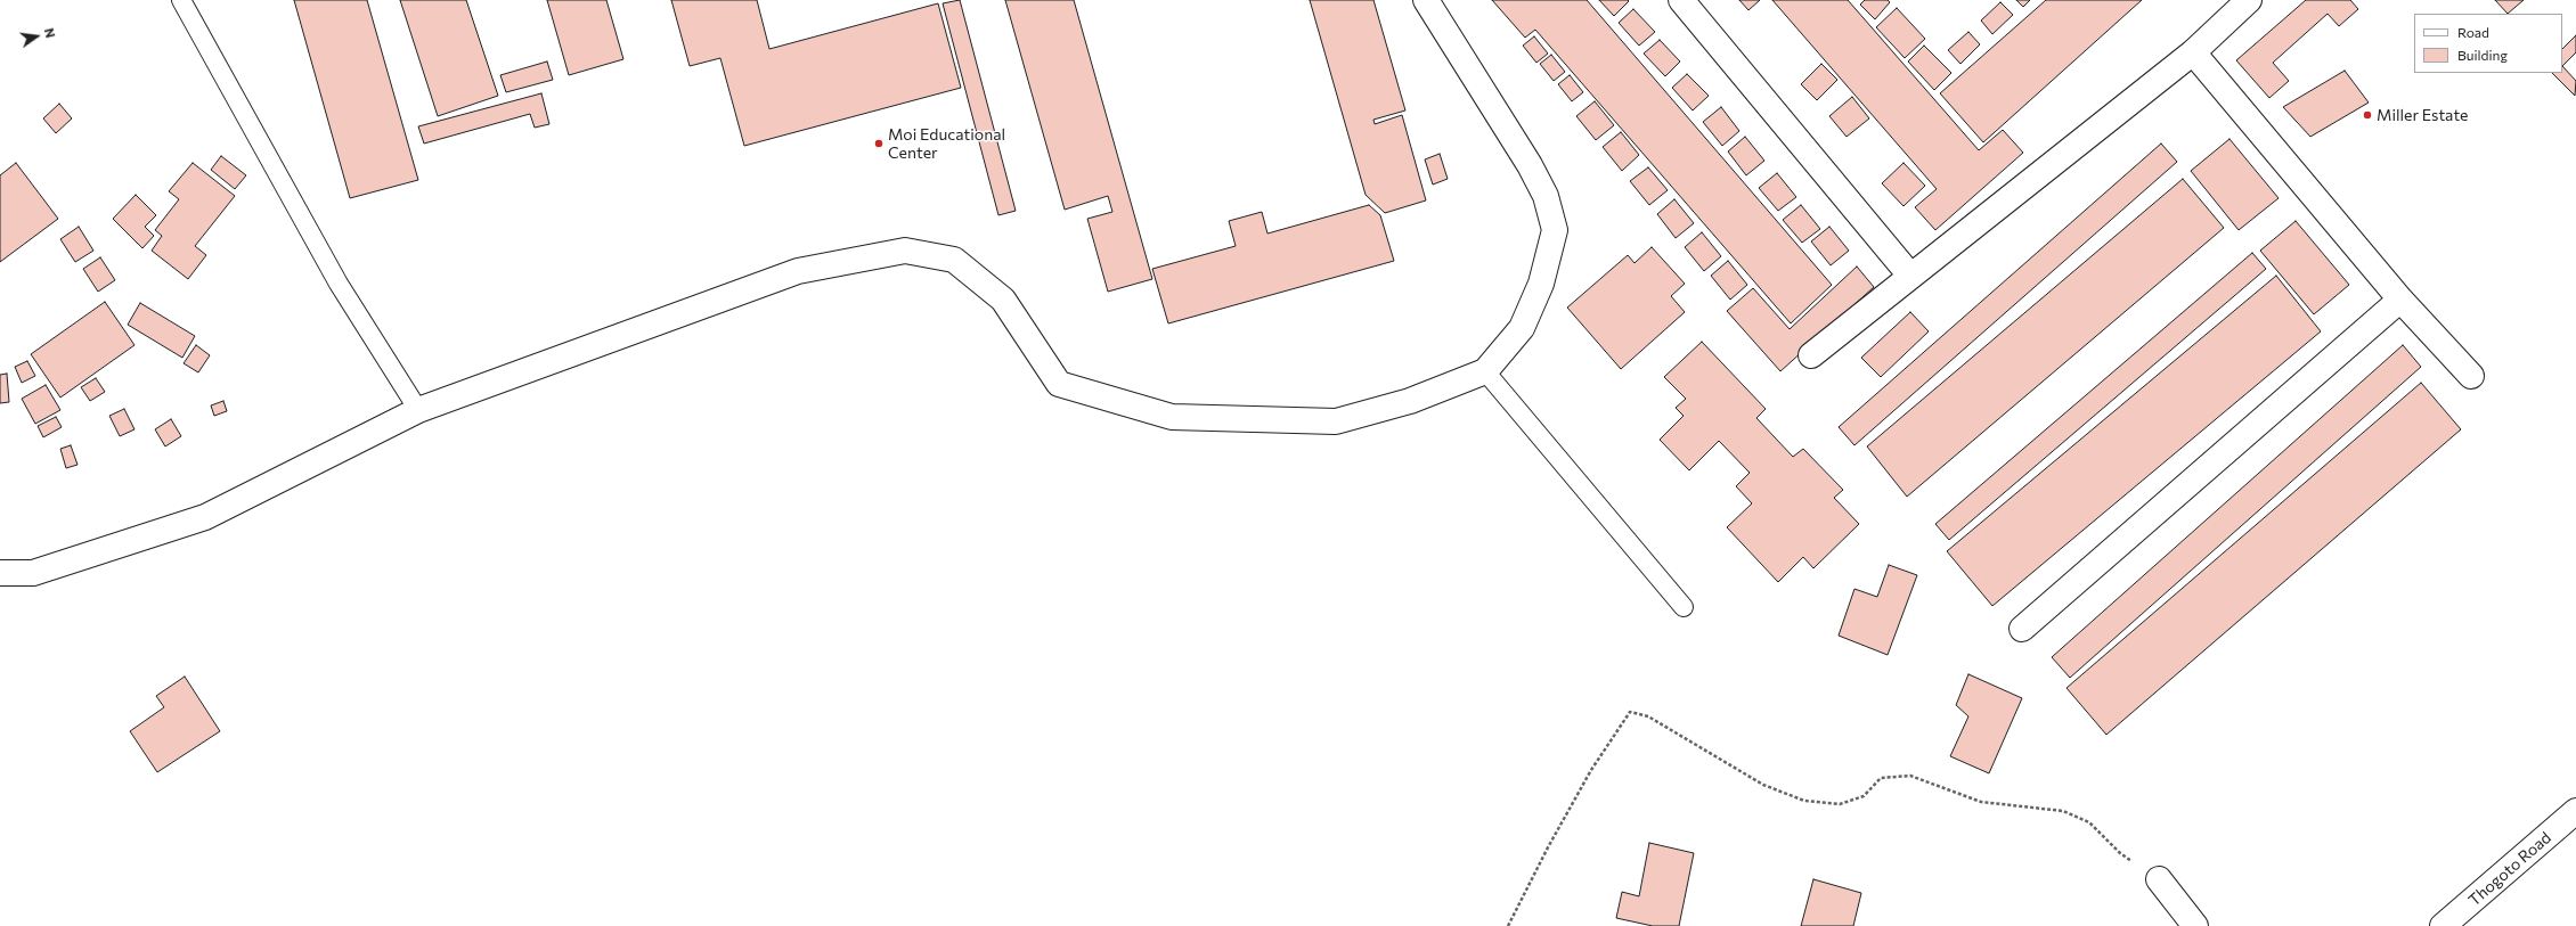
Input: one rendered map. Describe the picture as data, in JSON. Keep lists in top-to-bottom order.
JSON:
{
  "streets": {
    "street": ["Thogoto Road"]
  },
  "places": ["Miller Estate", "Moi Educational Center"],
  "legend": ["Road", "Building"],
  "north": "right"
}
